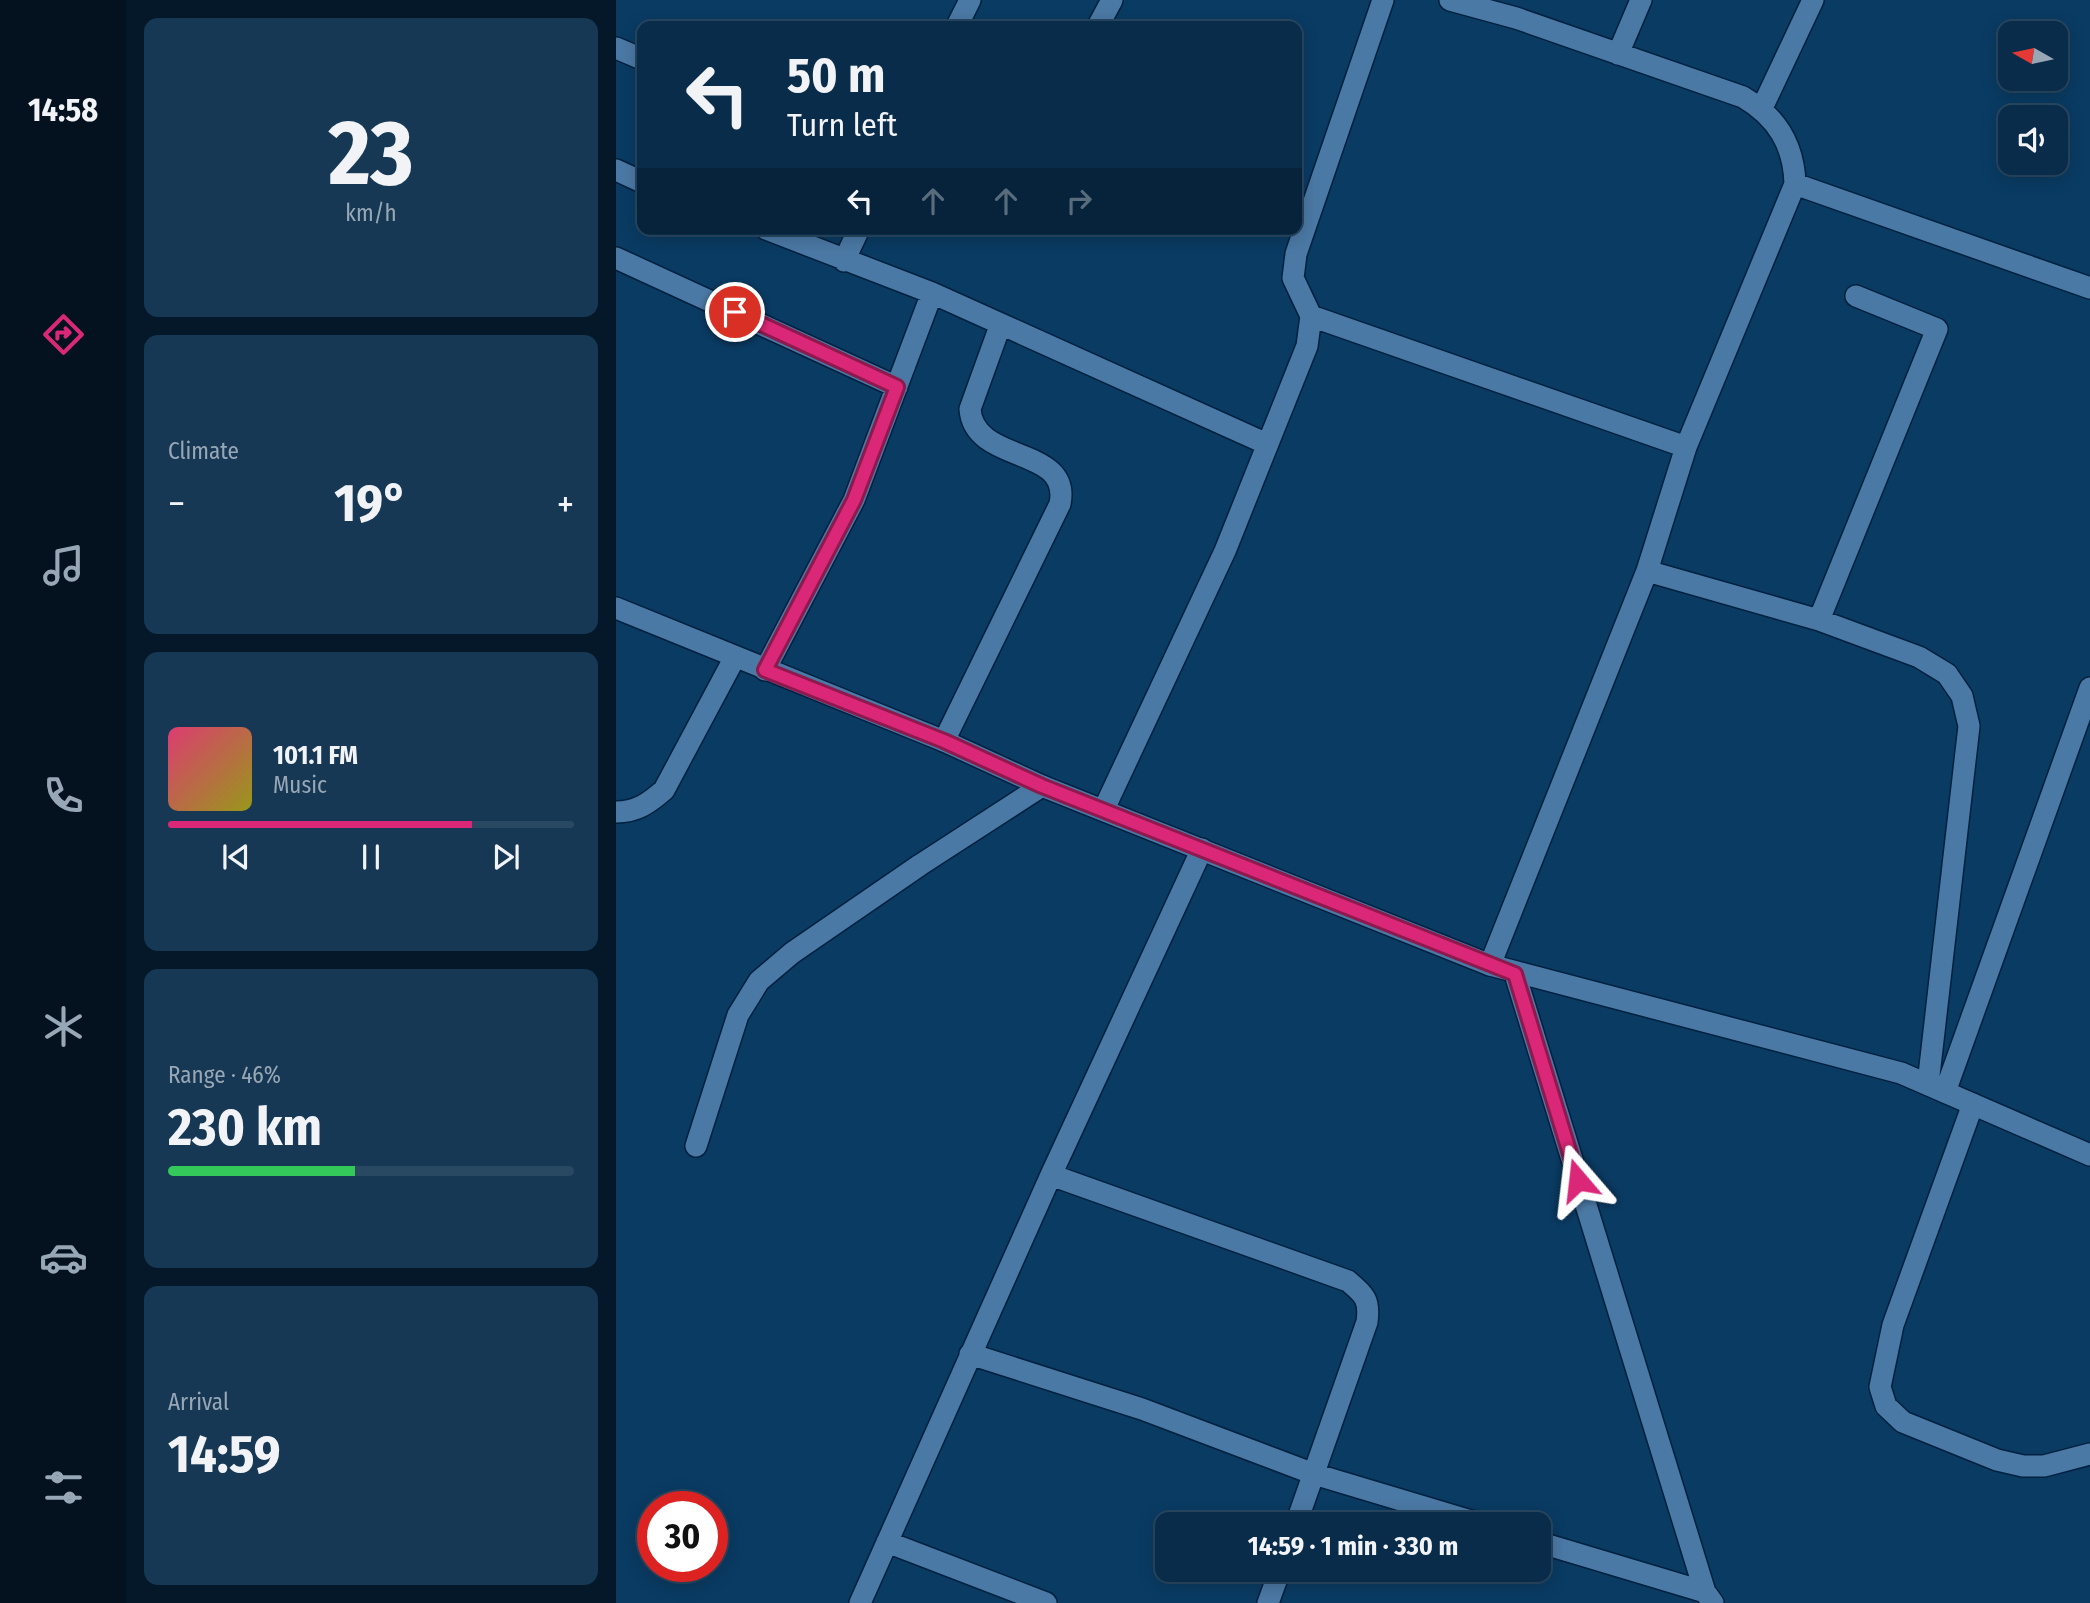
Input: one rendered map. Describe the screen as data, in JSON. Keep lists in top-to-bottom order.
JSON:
{
  "north": "left",
  "page": {
    "tabs": "14:58",
    "tile": [
      ["23", "km/h"],
      "Climate",
      ["Range · 46%", "230 km"],
      ["Arrival", "14:59"]
    ],
    "turn": ["50 m", "Turn left"],
    "heat": ["−", "19°", "+"],
    "song": ["101.1 FM", "Music"],
    "limit": "30",
    "trip": "14:59 · 1 min · 330 m"
  }
}
